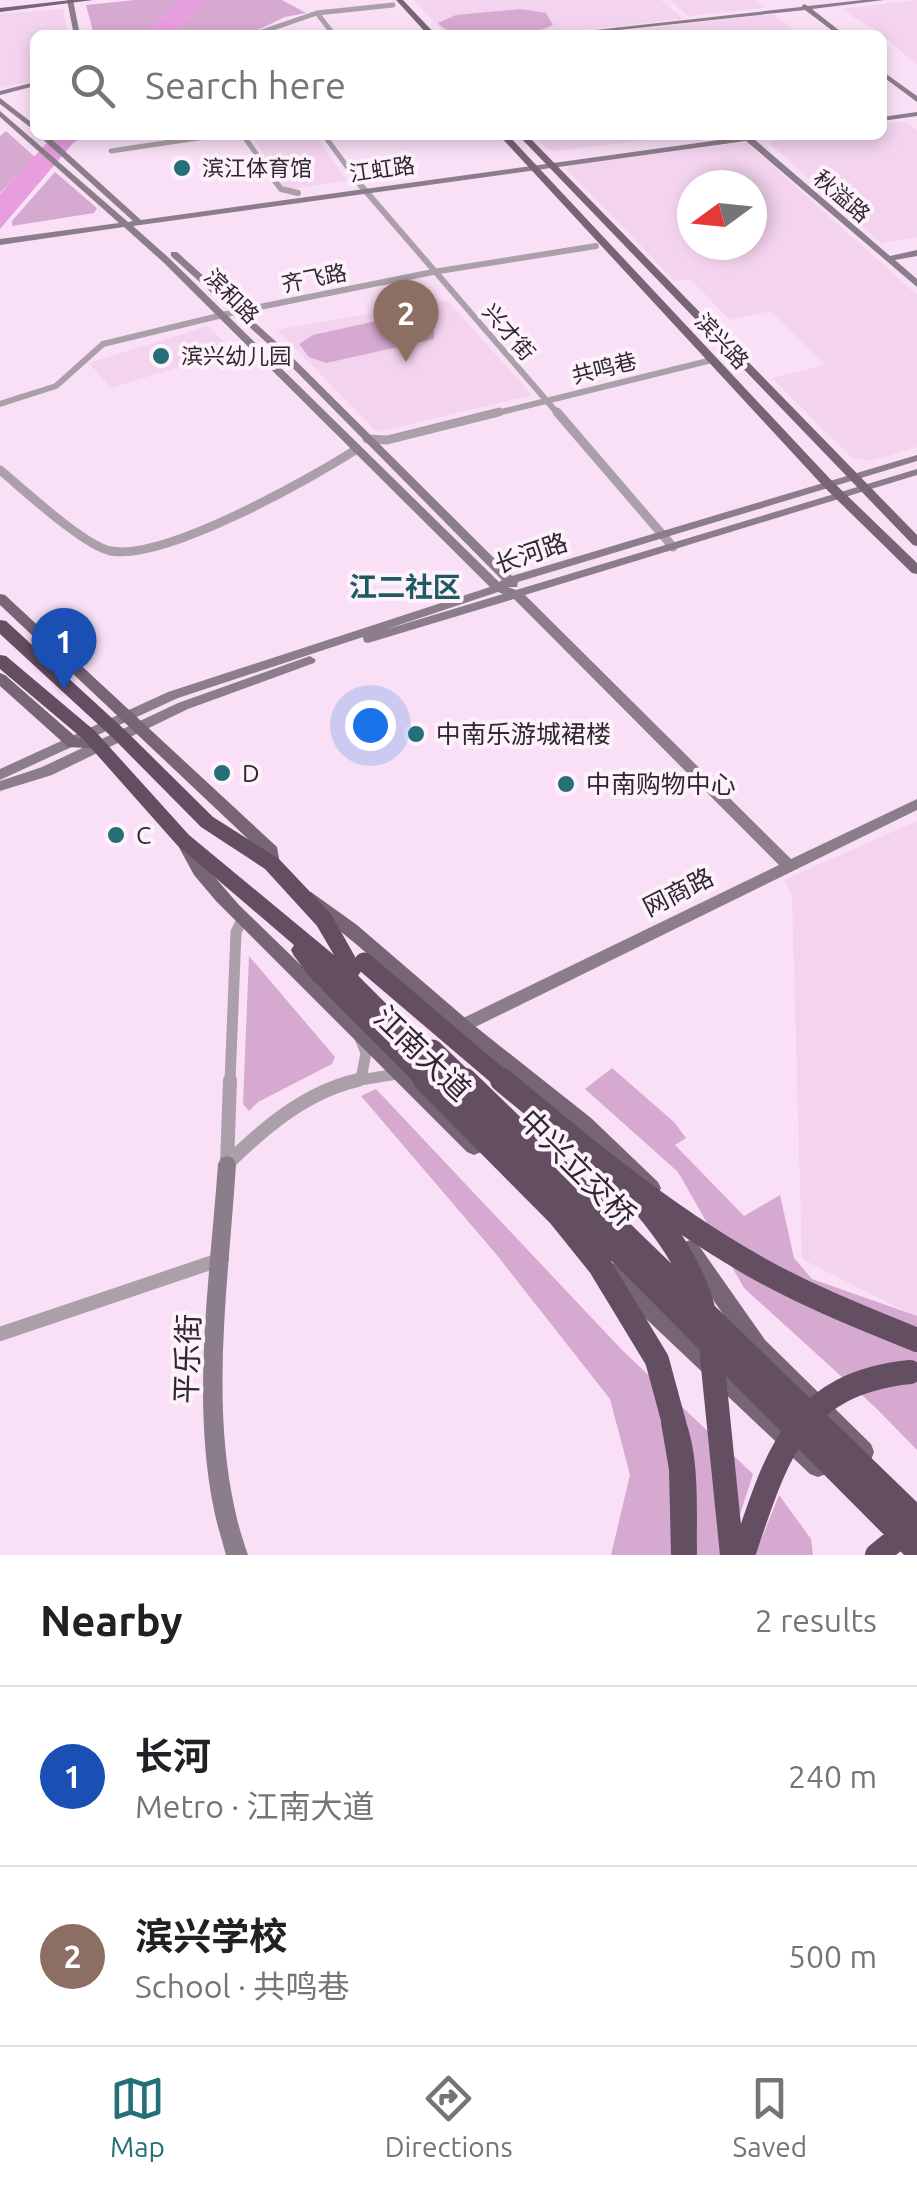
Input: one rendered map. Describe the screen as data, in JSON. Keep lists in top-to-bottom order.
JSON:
{
  "streets": {
    "highway": ["江南大道", "中兴立交桥"],
    "main road": [
      "江虹路",
      "秋溢路",
      "滨和路",
      "滨兴路",
      "长河路",
      "网商路",
      "平乐街"
    ],
    "street": ["齐飞路", "兴才街", "共鸣巷"]
  },
  "crossings": [
    ["江虹路", "滨和路"],
    ["江虹路", "兴才街"],
    ["江虹路", "滨兴路"],
    ["齐飞路", "滨和路"],
    ["齐飞路", "兴才街"],
    ["滨和路", "共鸣巷"],
    ["滨和路", "长河路"],
    ["滨和路", "网商路"],
    ["兴才街", "共鸣巷"],
    ["兴才街", "长河路"],
    ["滨兴路", "共鸣巷"],
    ["滨兴路", "长河路"],
    ["长河路", "江南大道"],
    ["网商路", "江南大道"],
    ["江南大道", "中兴立交桥"]
  ],
  "districts": ["江二社区"],
  "places": [
    "滨江体育馆",
    "滨兴幼儿园",
    "中南乐游城裙楼",
    "D",
    "中南购物中心",
    "C"
  ],
  "north": "left",
  "page": {
    "search": "Search here",
    "pins": ["2", "1"],
    "heading": ["Nearby", "2 results"],
    "list": [
      {
        "mark": "1",
        "name": "长河",
        "note": "Metro · 江南大道",
        "value": "240 m"
      },
      {
        "mark": "2",
        "name": "滨兴学校",
        "note": "School · 共鸣巷",
        "value": "500 m"
      }
    ],
    "nav": ["Map", "Directions", "Saved"]
  }
}
